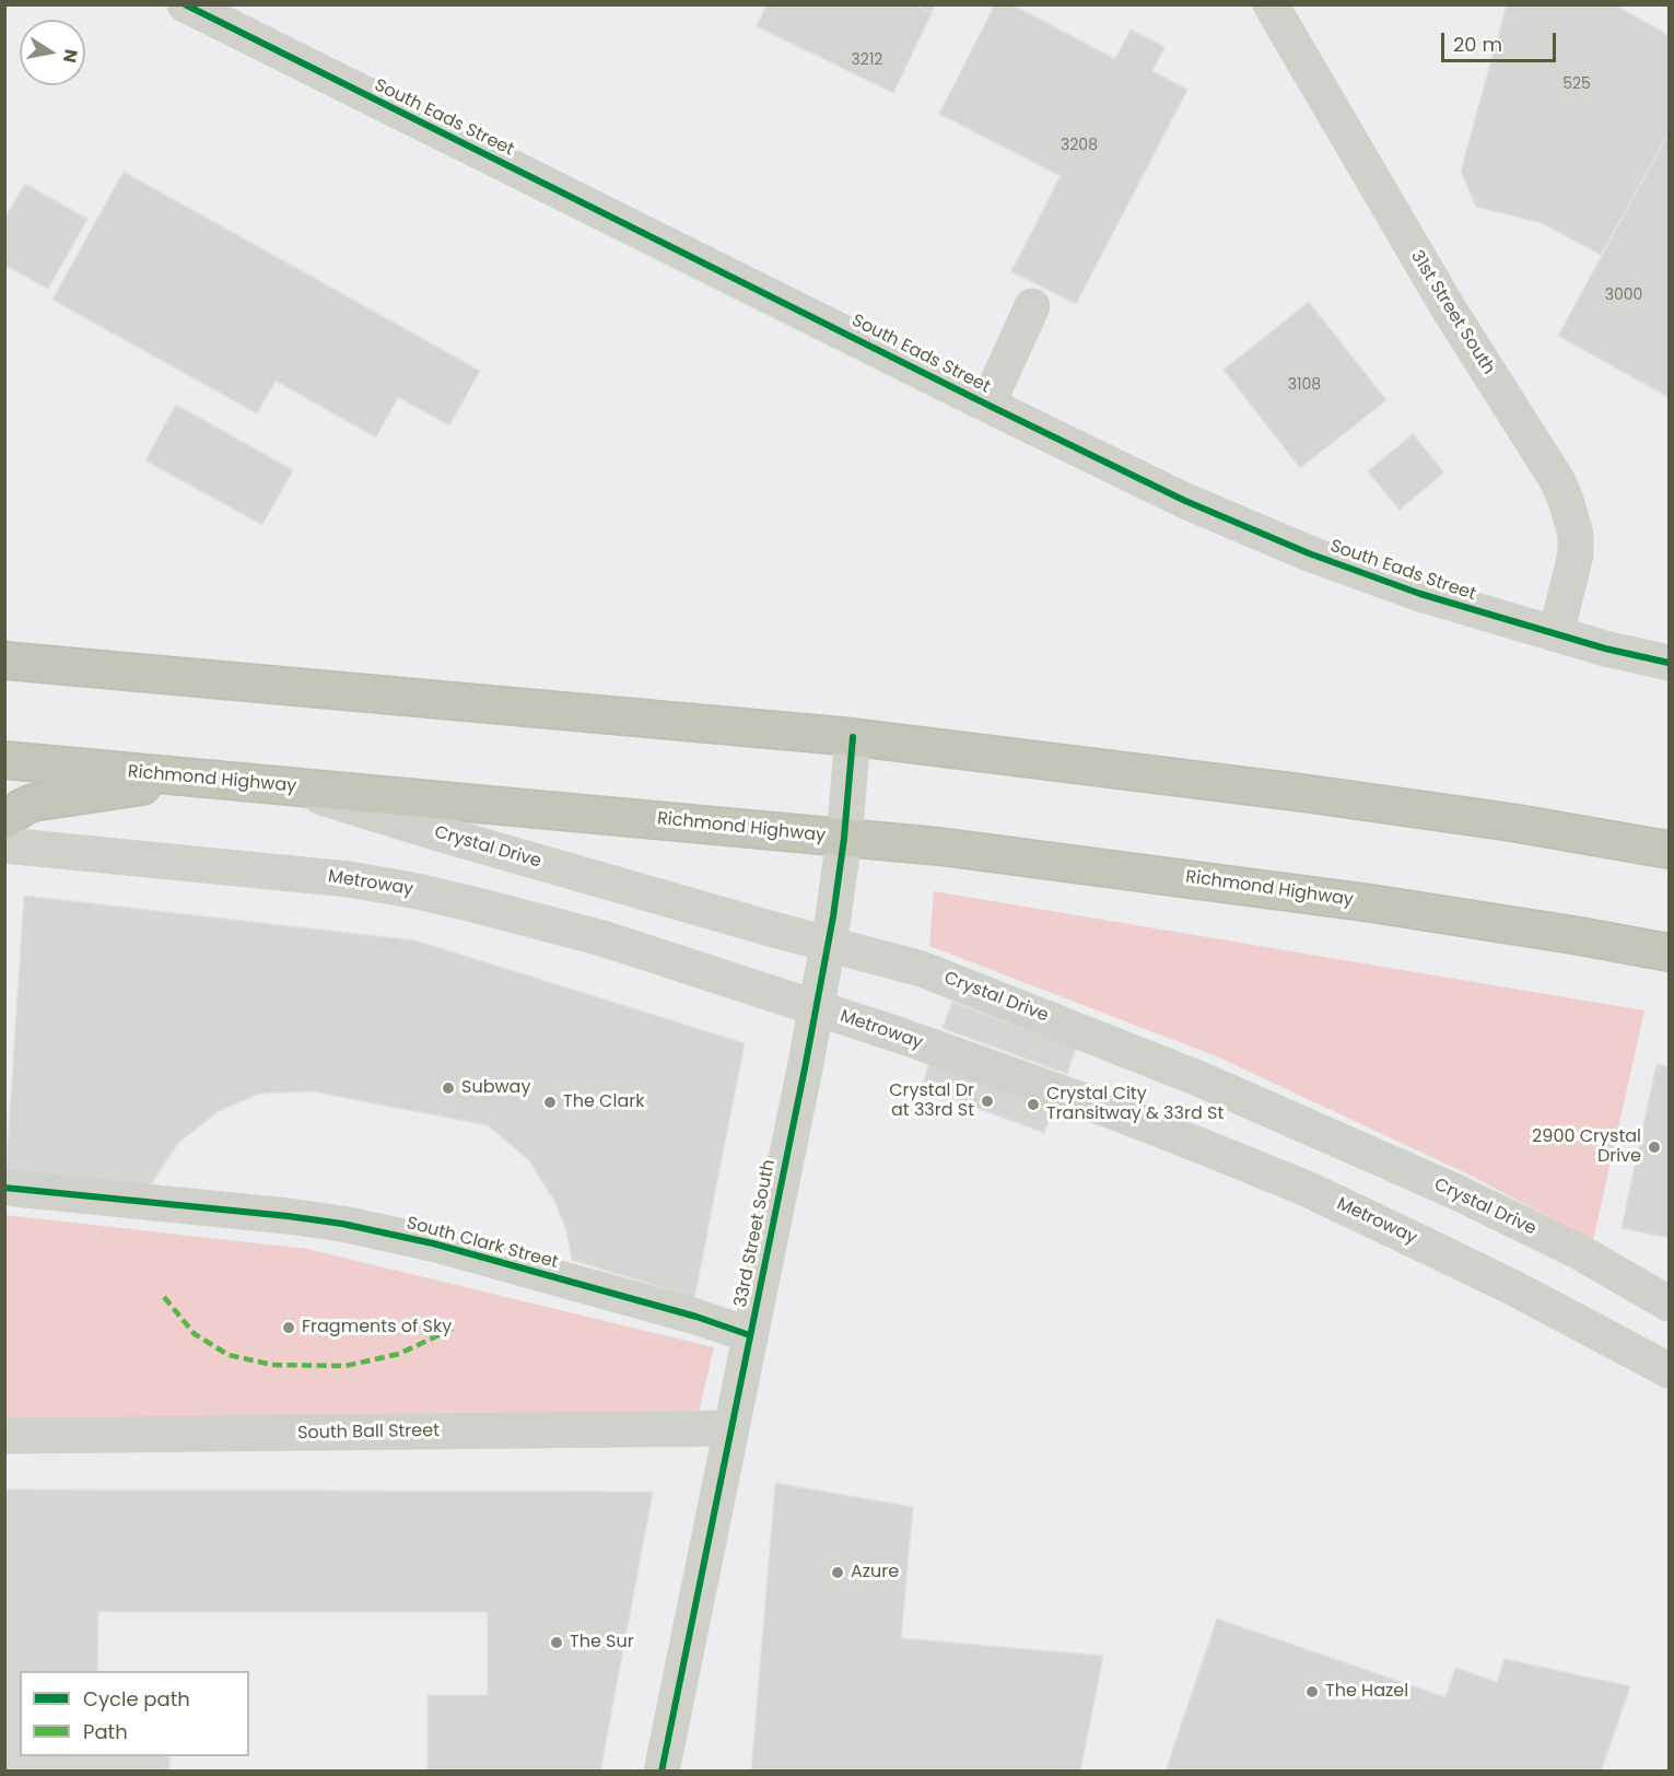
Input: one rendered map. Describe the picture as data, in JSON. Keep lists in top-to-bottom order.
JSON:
{
  "streets": {
    "highway": ["Richmond Highway"],
    "street": [
      "South Eads Street",
      "31st Street South",
      "Crystal Drive",
      "Metroway",
      "33rd Street South",
      "South Clark Street",
      "South Ball Street"
    ]
  },
  "crossings": [
    ["South Eads Street", "31st Street South"],
    ["Richmond Highway", "Crystal Drive"],
    ["Richmond Highway", "33rd Street South"],
    ["Crystal Drive", "33rd Street South"],
    ["Metroway", "33rd Street South"],
    ["33rd Street South", "South Clark Street"],
    ["33rd Street South", "South Ball Street"]
  ],
  "places": [
    "Subway",
    "Crystal Dr at 33rd St",
    "The Clark",
    "Crystal City Transitway & 33rd St",
    "2900 Crystal Drive",
    "Fragments of Sky",
    "Azure",
    "The Sur",
    "The Hazel"
  ],
  "house_numbers": [
    "3212",
    "525",
    "3208",
    "3000",
    "3108"
  ],
  "legend": ["Cycle path", "Path"],
  "scale_bar": "20 m",
  "north": "right"
}
